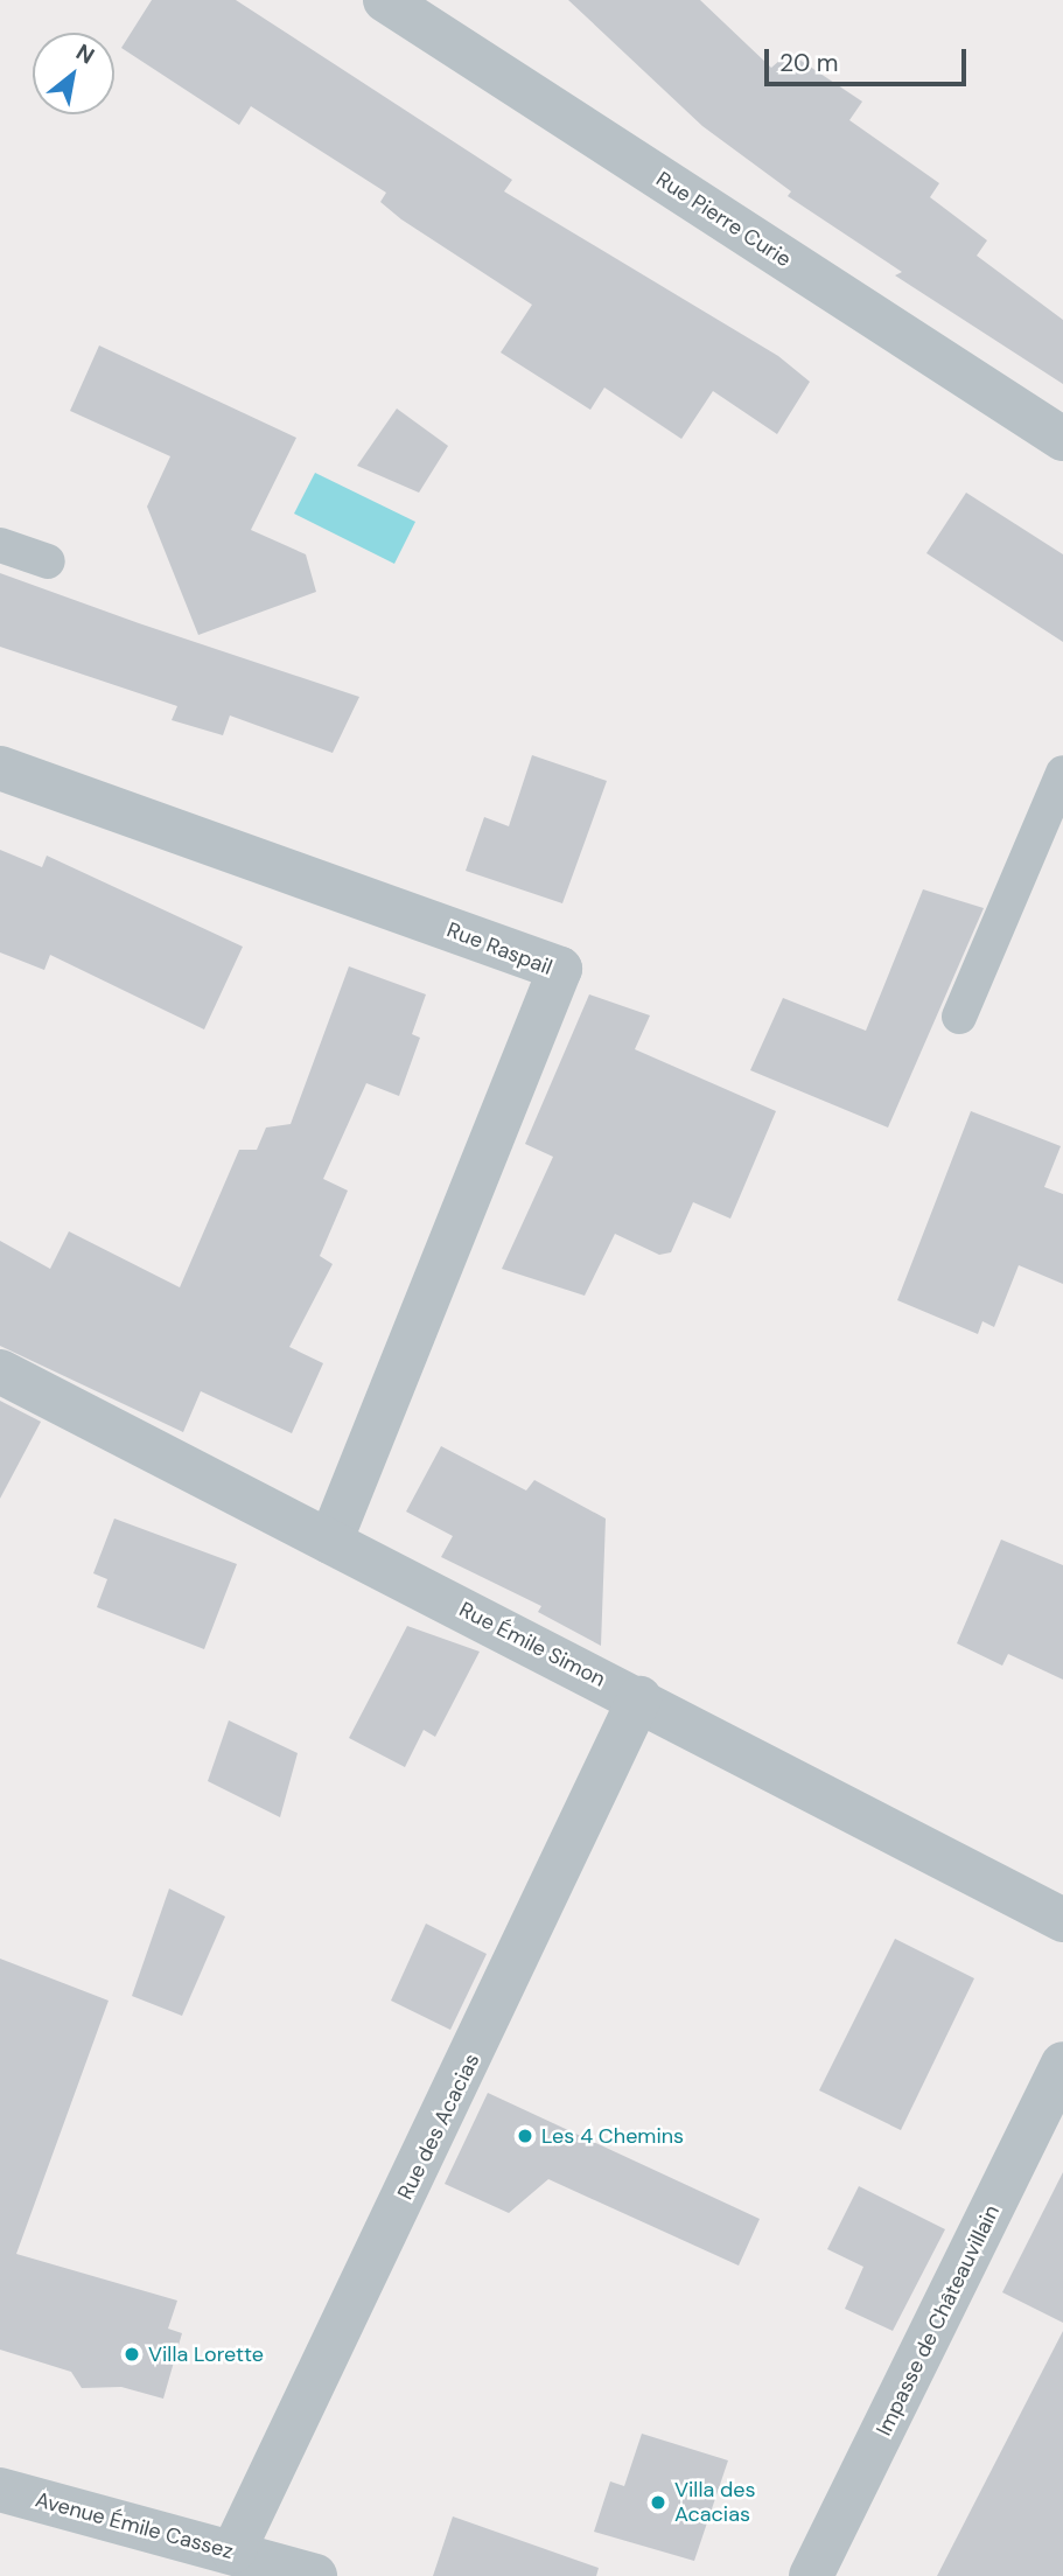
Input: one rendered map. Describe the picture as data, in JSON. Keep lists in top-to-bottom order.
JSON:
{
  "streets": {
    "street": [
      "Rue Pierre Curie",
      "Rue Raspail",
      "Rue Émile Simon",
      "Rue des Acacias",
      "Impasse de Châteauvillain",
      "Avenue Émile Cassez"
    ]
  },
  "crossings": [
    ["Rue Raspail", "Rue Émile Simon"],
    ["Rue Émile Simon", "Rue des Acacias"],
    ["Rue des Acacias", "Avenue Émile Cassez"]
  ],
  "places": ["Les 4 Chemins", "Villa Lorette", "Villa des Acacias"],
  "scale_bar": "20 m",
  "north": "top right"
}
